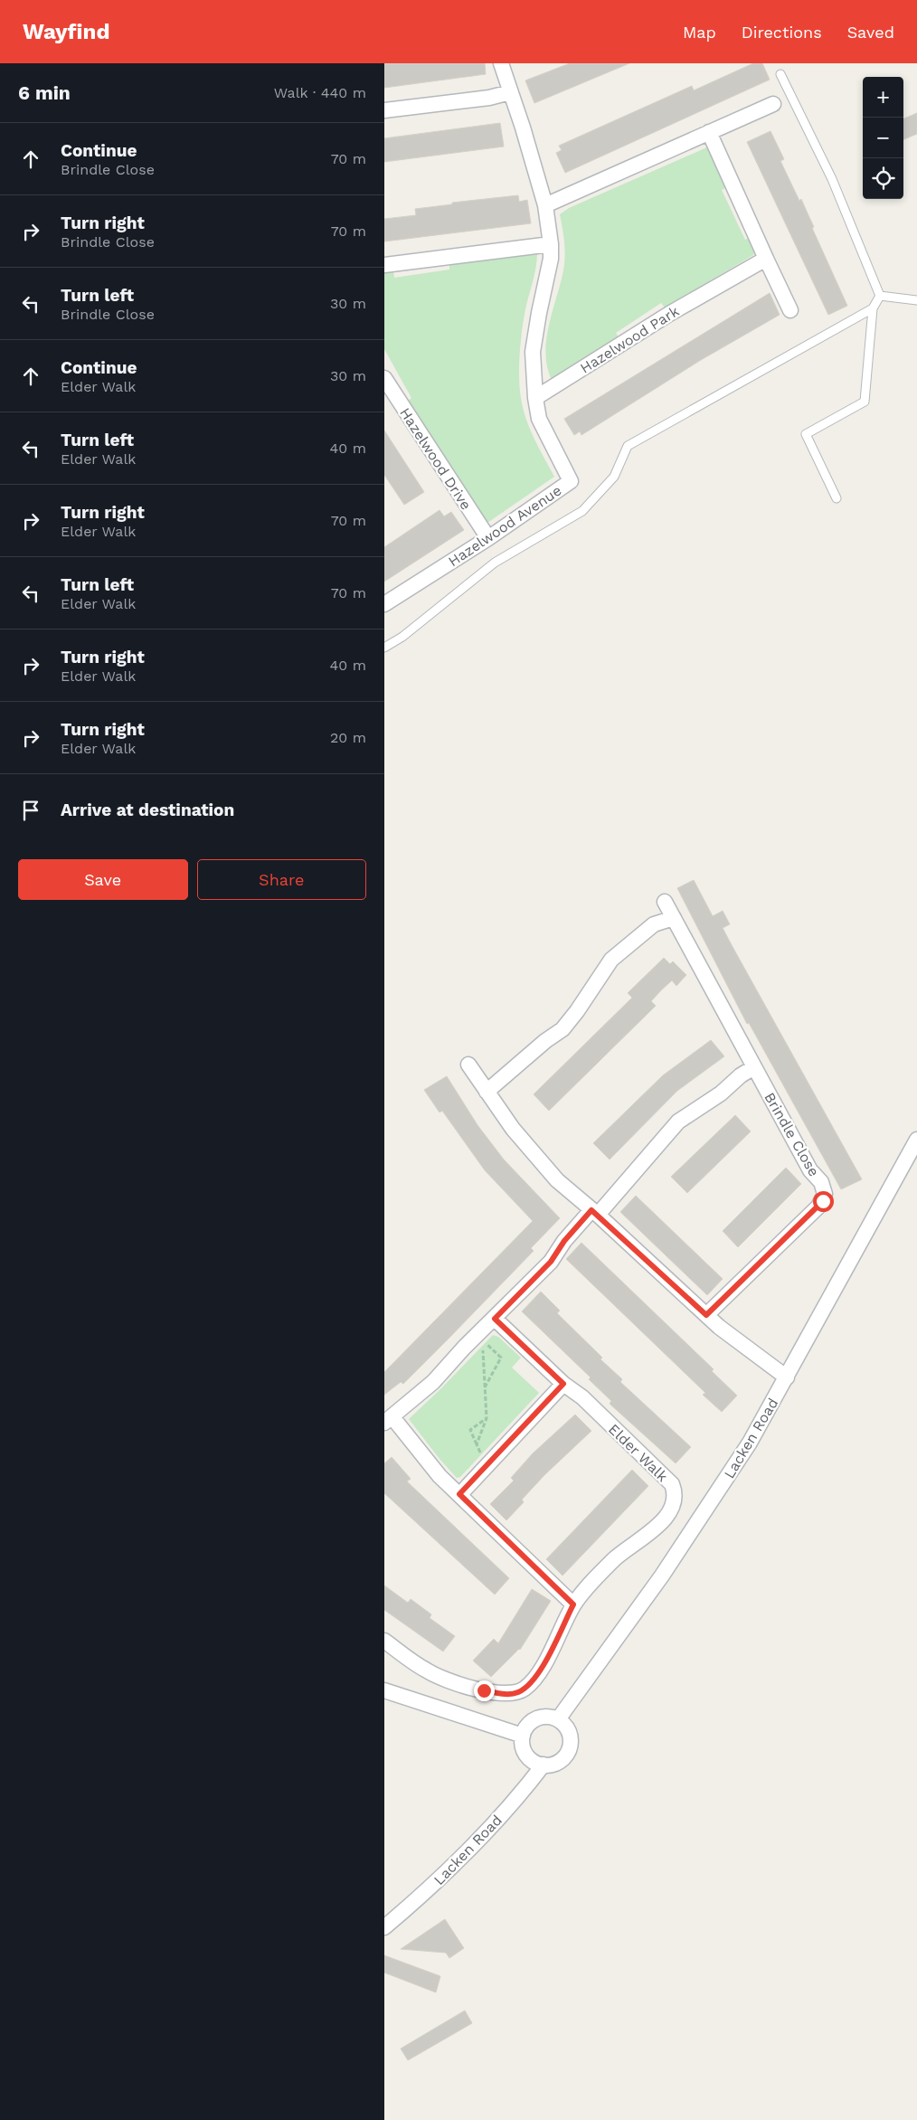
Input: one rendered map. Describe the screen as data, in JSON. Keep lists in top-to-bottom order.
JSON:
{
  "streets": {
    "street": [
      "Hazelwood Park",
      "Hazelwood Drive",
      "Hazelwood Avenue",
      "Brindle Close",
      "Lacken Road",
      "Elder Walk"
    ]
  },
  "crossings": [
    ["Hazelwood Park", "Hazelwood Avenue"],
    ["Hazelwood Drive", "Hazelwood Avenue"]
  ],
  "page": {
    "header": "Wayfind",
    "nav": ["Map", "Directions", "Saved"],
    "heading": ["6 min", "Walk · 440 m"],
    "map_buttons": ["+", "−"],
    "list": [
      ["Continue", "Brindle Close", "70 m"],
      ["Turn right", "Brindle Close", "70 m"],
      ["Turn left", "Brindle Close", "30 m"],
      ["Continue", "Elder Walk", "30 m"],
      ["Turn left", "Elder Walk", "40 m"],
      ["Turn right", "Elder Walk", "70 m"],
      ["Turn left", "Elder Walk", "70 m"],
      ["Turn right", "Elder Walk", "40 m"],
      ["Turn right", "Elder Walk", "20 m"],
      "Arrive at destination"
    ],
    "buttons": ["Save", "Share"]
  }
}
